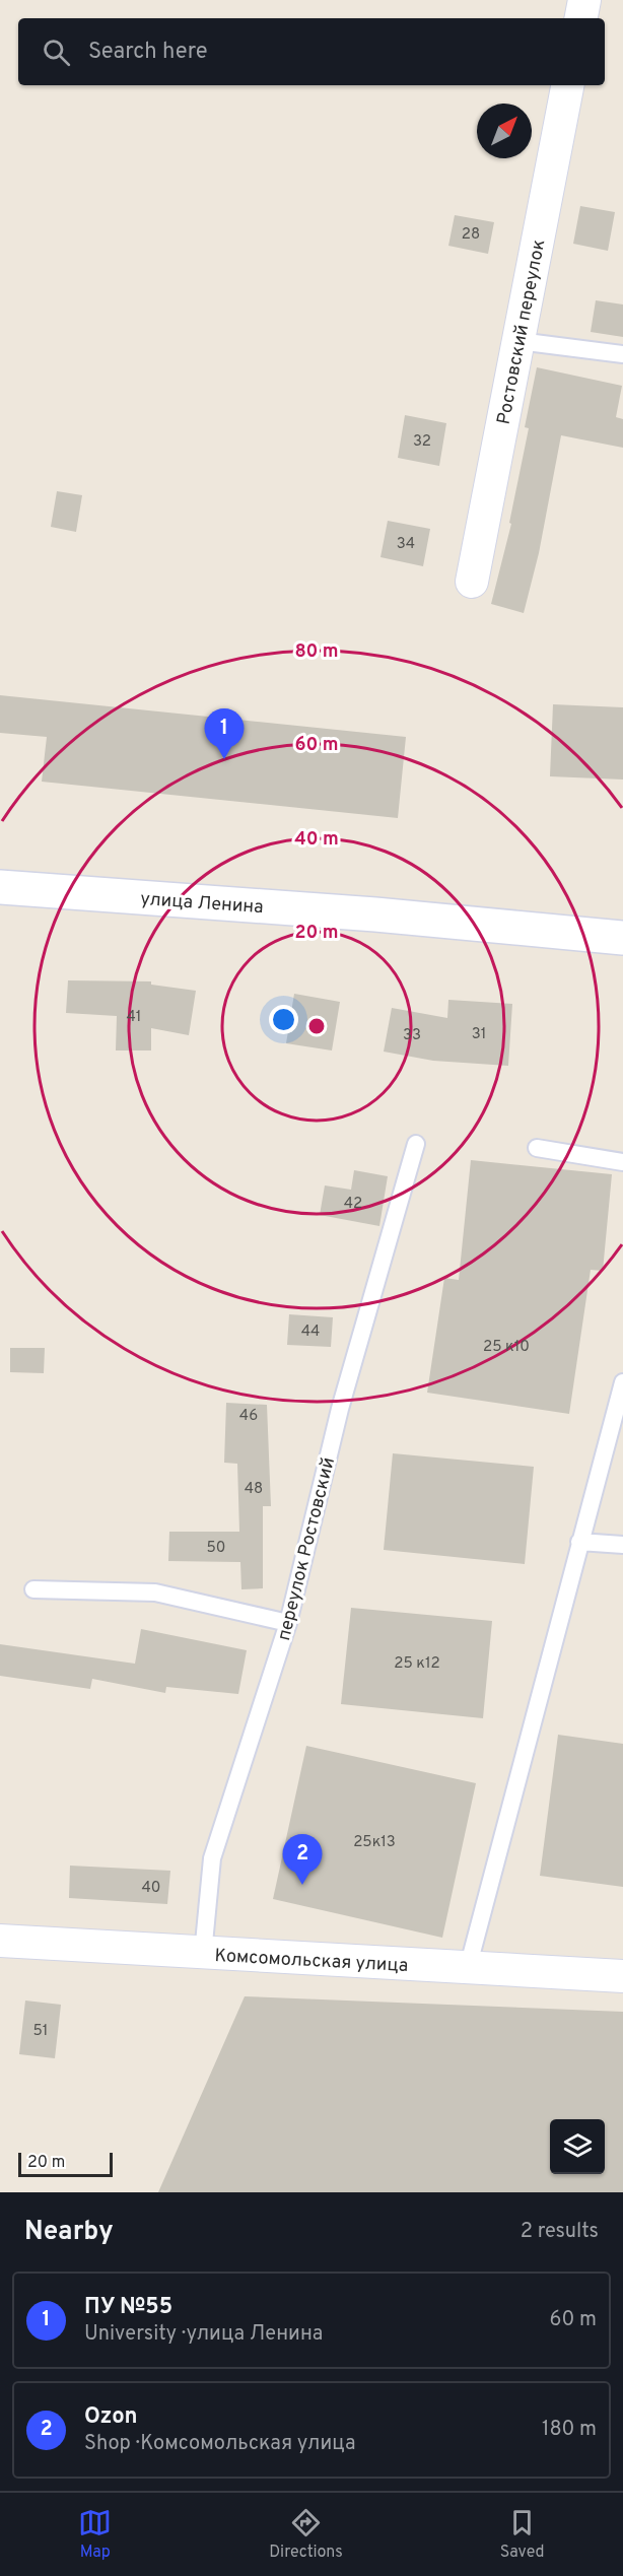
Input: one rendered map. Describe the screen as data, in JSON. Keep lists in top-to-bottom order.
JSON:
{
  "streets": {
    "street": ["Ростовский переулок", "улица Ленина", "Комсомольская улица"],
    "lane": ["переулок Ростовский"]
  },
  "crossings": [
    ["переулок Ростовский", "Комсомольская улица"]
  ],
  "house_numbers": [
    "28",
    "32",
    "34",
    "41",
    "31",
    "33",
    "42",
    "44",
    "25 к10",
    "46",
    "48",
    "50",
    "25 к12",
    "25к13",
    "40",
    "51"
  ],
  "scale_bar": "20 m",
  "north": "top right",
  "page": {
    "search": "Search here",
    "pins": ["1", "2"],
    "scale": "20 m",
    "heading": ["Nearby", "2 results"],
    "list": [
      {
        "mark": "1",
        "name": "ПУ №55",
        "note": "University · улица Ленина",
        "value": "60 m"
      },
      {
        "mark": "2",
        "name": "Ozon",
        "note": "Shop · Комсомольская улица",
        "value": "180 m"
      }
    ],
    "nav": ["Map", "Directions", "Saved"]
  },
  "rings": [
    "80 m",
    "60 m",
    "40 m",
    "20 m"
  ]
}
